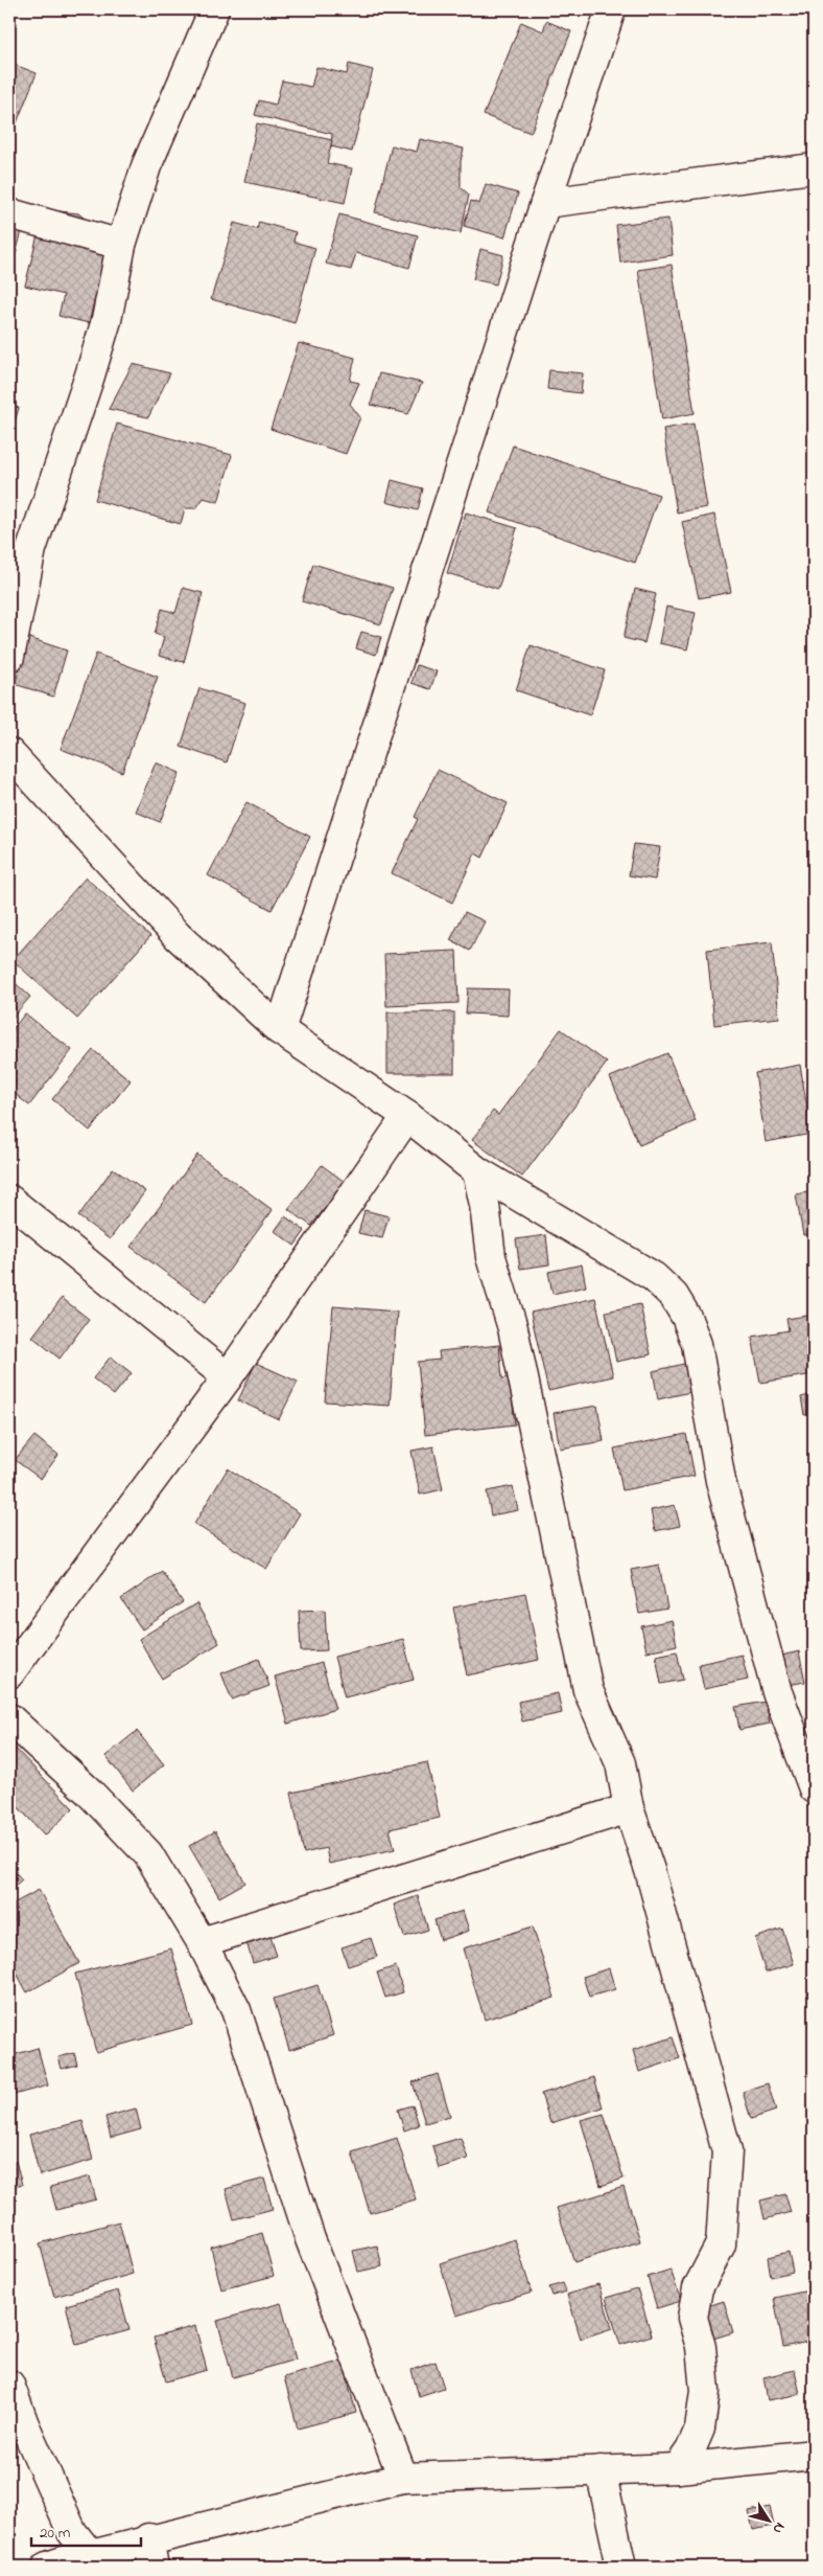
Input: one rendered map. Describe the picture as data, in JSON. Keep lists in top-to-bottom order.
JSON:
{
  "scale_bar": "20 m",
  "north": "bottom right"
}
